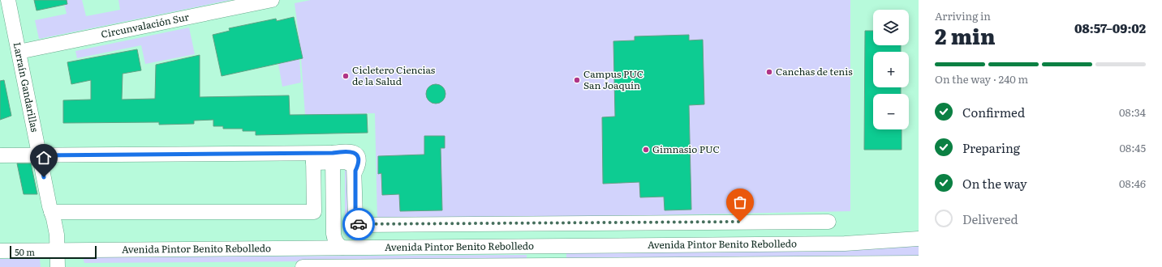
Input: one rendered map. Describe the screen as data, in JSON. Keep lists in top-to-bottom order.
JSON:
{
  "streets": {
    "street": ["Circunvalación Sur", "Larraín Gandarillas", "Avenida Pintor Benito Rebolledo"]
  },
  "crossings": [
    ["Circunvalación Sur", "Larraín Gandarillas"],
    ["Larraín Gandarillas", "Avenida Pintor Benito Rebolledo"]
  ],
  "places": [
    "Canchas de tenis",
    "Cicletero Ciencias de la Salud",
    "Campus PUC San Joaquín",
    "Gimnasio PUC"
  ],
  "scale_bar": "50 m",
  "page": {
    "heading": ["2 min", "Arriving in", "08:57–09:02"],
    "map_buttons": ["+", "−"],
    "bar": "On the way · 240 m",
    "list": [
      ["Confirmed", "08:34"],
      ["Preparing", "08:45"],
      ["On the way", "08:46"],
      "Delivered"
    ],
    "scale": "50 m"
  }
}
